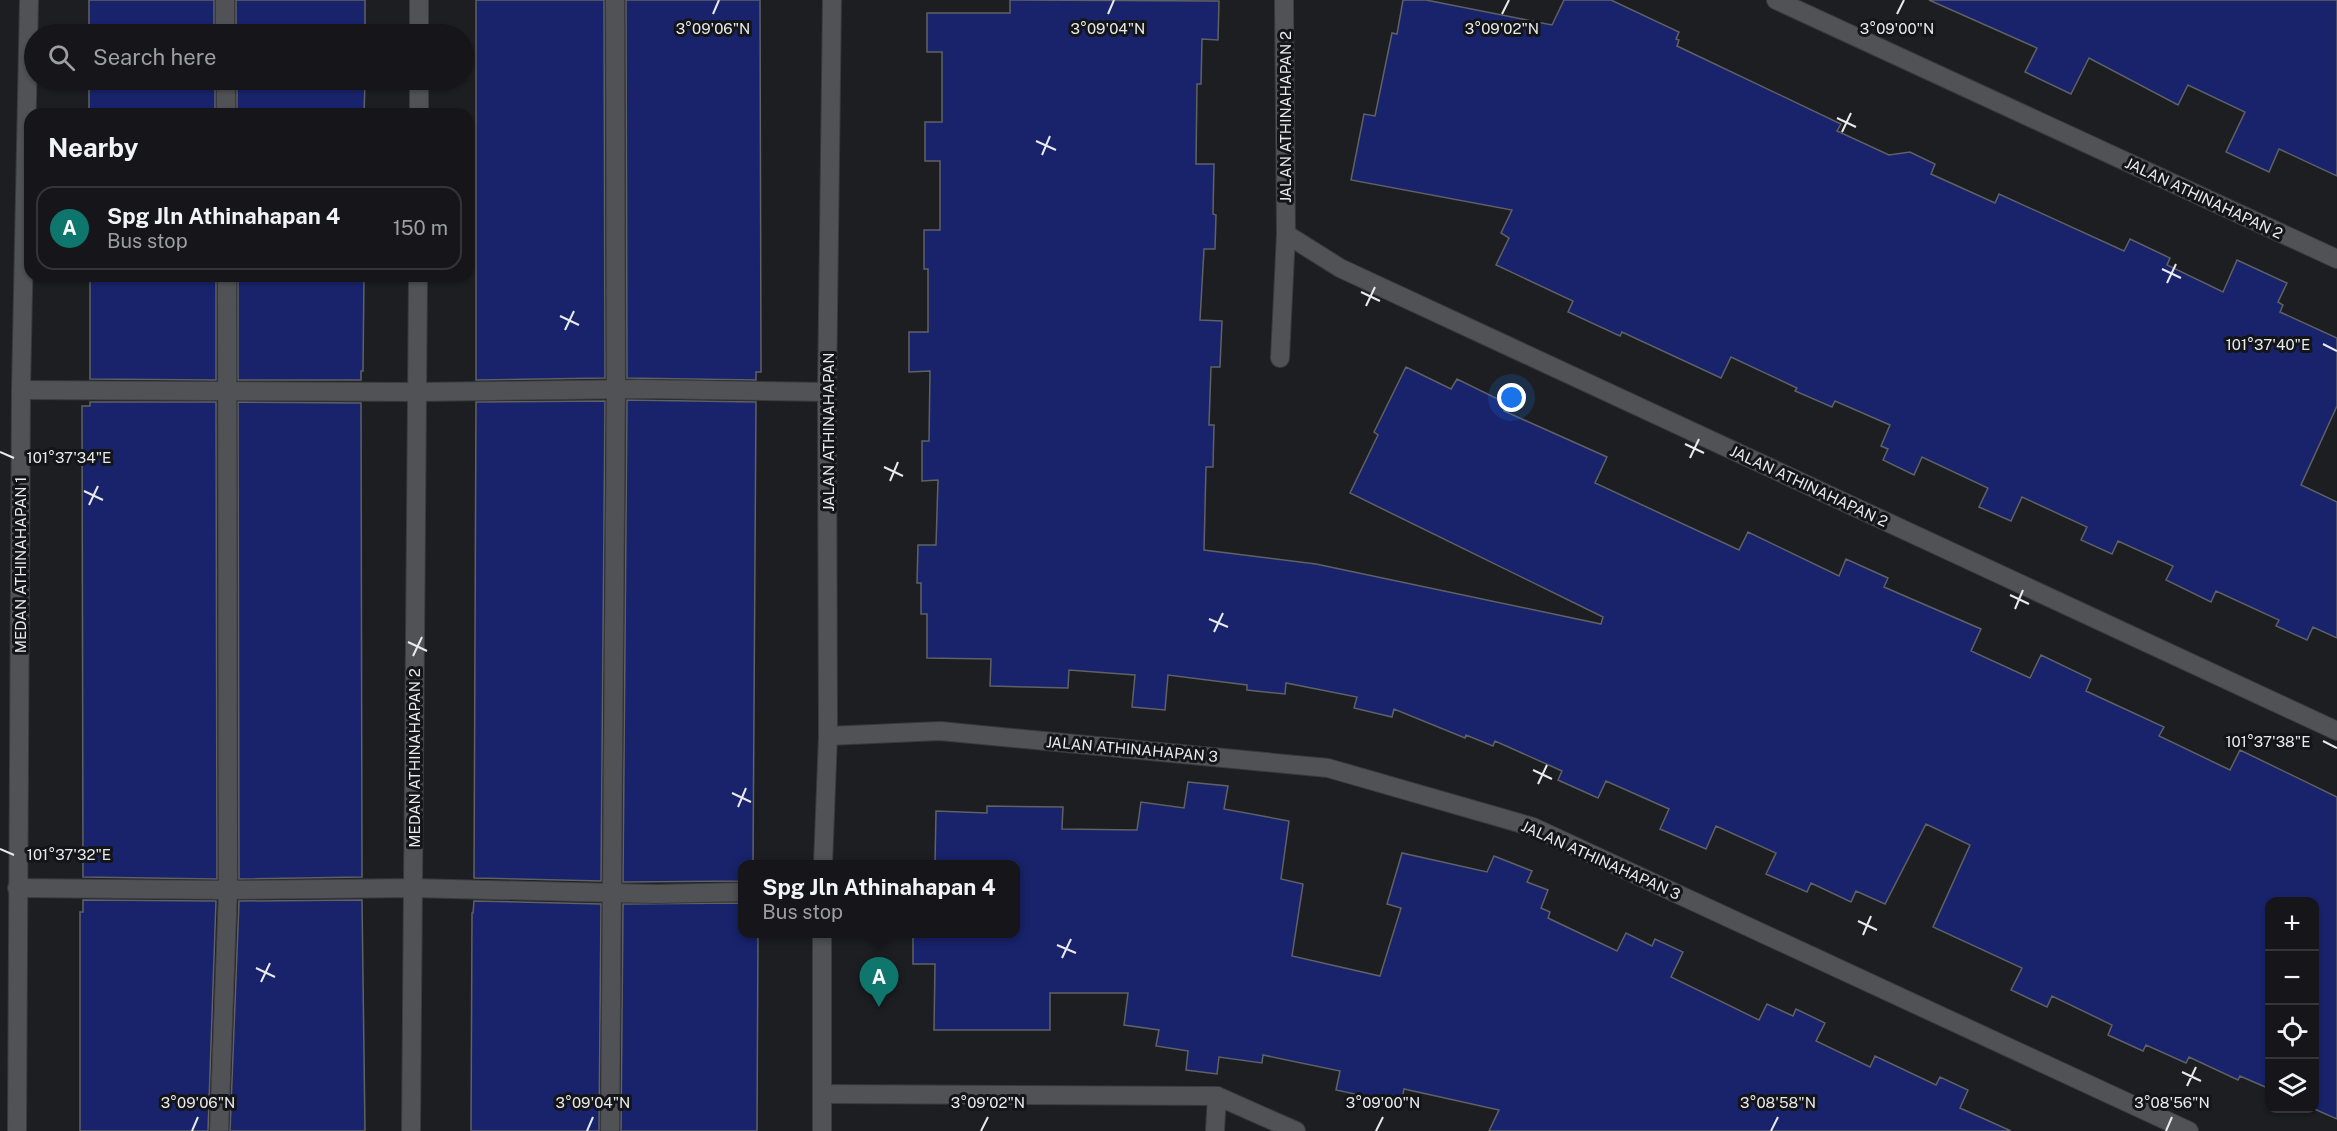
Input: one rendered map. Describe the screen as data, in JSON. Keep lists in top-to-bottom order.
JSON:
{
  "streets": {
    "street": [
      "JALAN ATHINAHAPAN 2",
      "JALAN ATHINAHAPAN",
      "MEDAN ATHINAHAPAN 1",
      "JALAN ATHINAHAPAN 3",
      "MEDAN ATHINAHAPAN 2"
    ]
  },
  "crossings": [
    ["JALAN ATHINAHAPAN", "JALAN ATHINAHAPAN 3"]
  ],
  "page": {
    "search": "Search here",
    "heading": "Nearby",
    "list": [
      {
        "mark": "A",
        "name": "Spg Jln Athinahapan 4",
        "note": "Bus stop",
        "value": "150 m"
      }
    ],
    "popup": ["Spg Jln Athinahapan 4", "Bus stop"],
    "map_buttons": ["+", "−"],
    "pins": "A"
  },
  "coordinates": [
    "3°09'06\"N",
    "3°09'04\"N",
    "3°09'02\"N",
    "3°09'00\"N",
    "101°37'40\"E",
    "101°37'34\"E",
    "101°37'38\"E",
    "101°37'32\"E",
    "3°08'58\"N",
    "3°08'56\"N"
  ]
}
